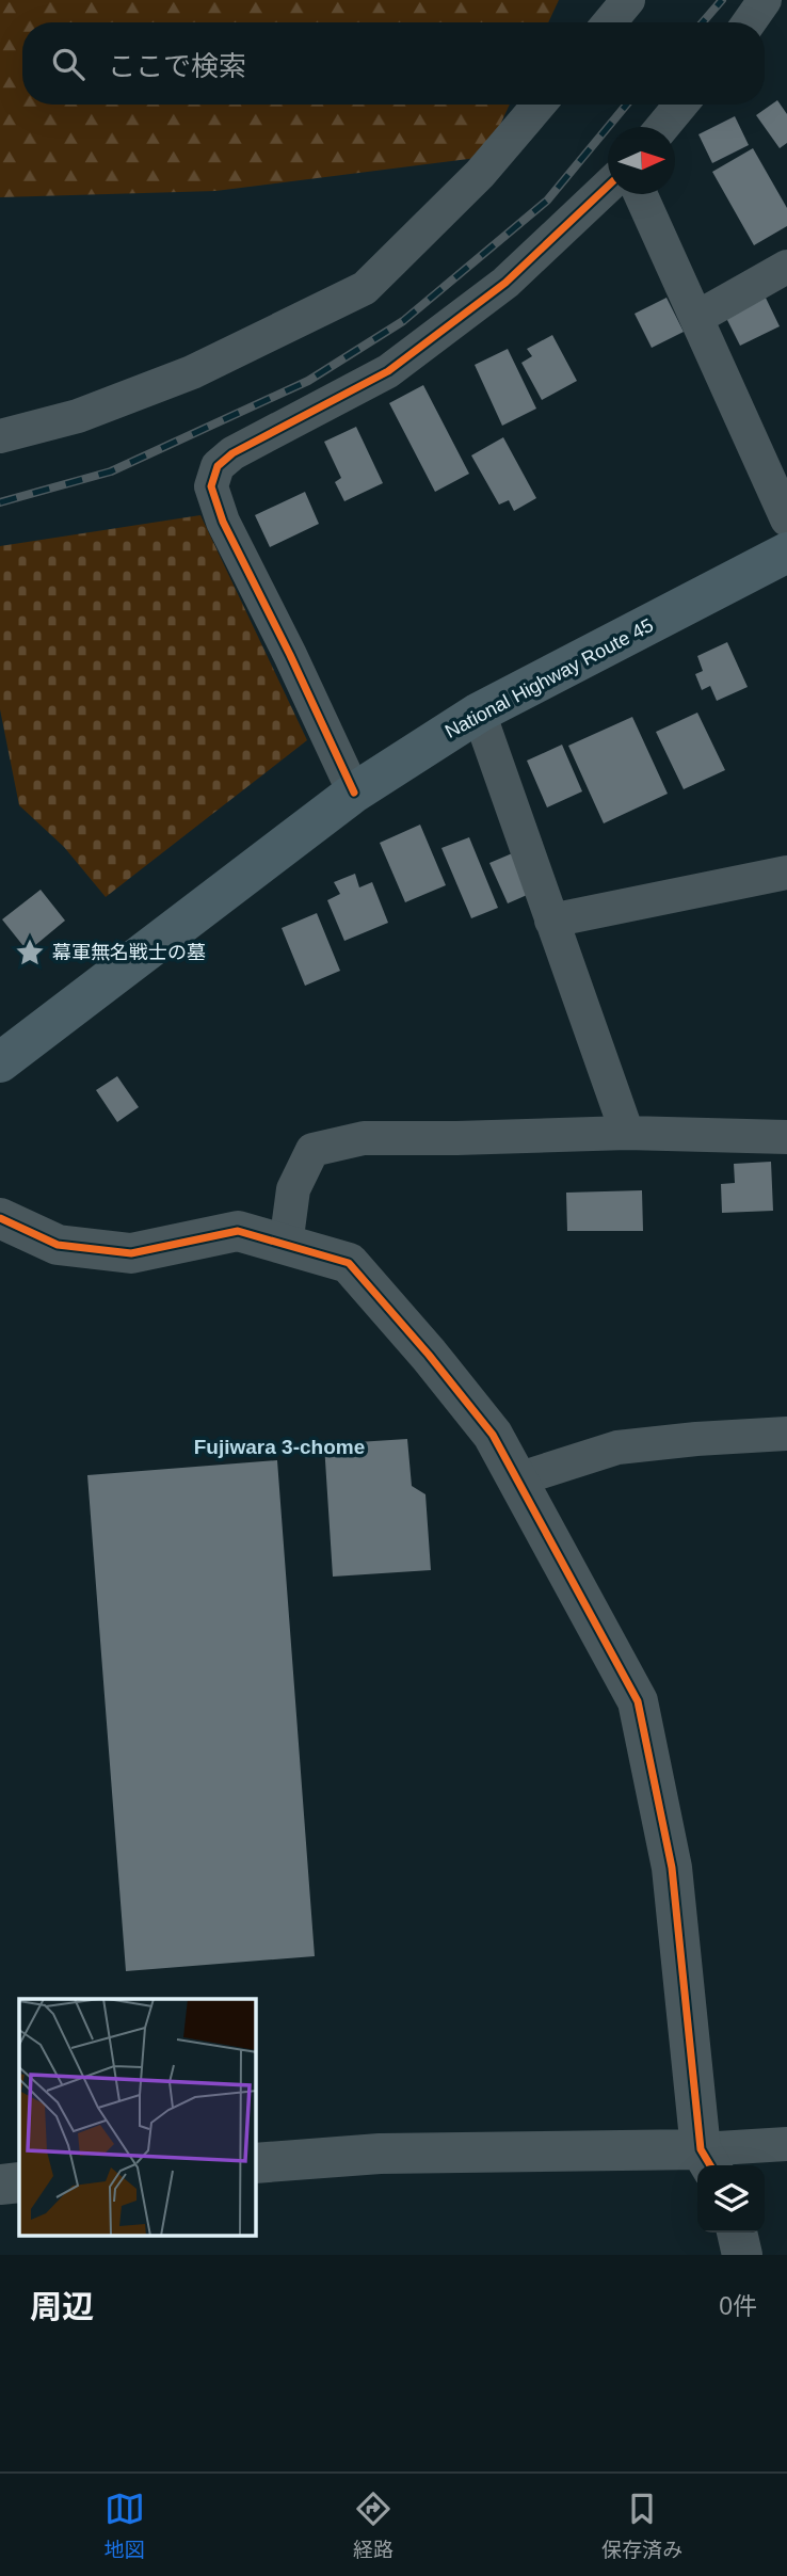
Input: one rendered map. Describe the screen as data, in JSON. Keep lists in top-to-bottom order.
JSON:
{
  "streets": {
    "highway": ["National Highway Route 45"]
  },
  "districts": ["Fujiwara 3-chome"],
  "places": {
    "place": ["幕軍無名戦士の墓"]
  },
  "north": "right",
  "page": {
    "search": "ここで検索",
    "heading": ["周辺", "0件"],
    "nav": ["地図", "経路", "保存済み"]
  }
}
